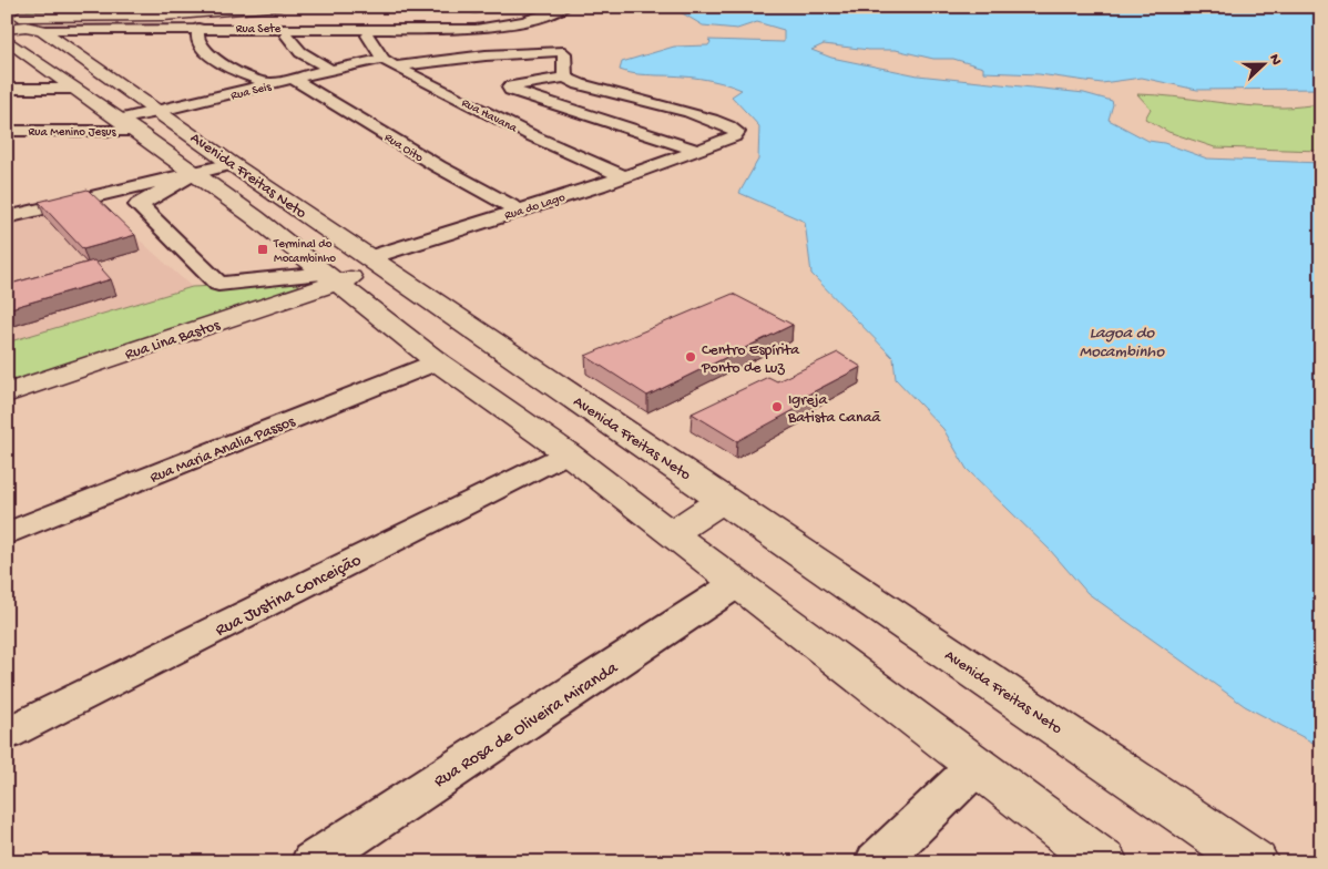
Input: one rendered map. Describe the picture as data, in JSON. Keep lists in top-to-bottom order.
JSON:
{
  "streets": {
    "main road": ["Avenida Freitas Neto", "Rua Lina Bastos"],
    "street": [
      "Rua Sete",
      "Rua Seis",
      "Rua Havana",
      "Rua Menino Jesus",
      "Rua Oito",
      "Rua do Lago",
      "Rua Maria Analia Passos",
      "Rua Justina Conceição",
      "Rua Rosa de Oliveira Miranda"
    ]
  },
  "crossings": [
    ["Rua Sete", "Avenida Freitas Neto"],
    ["Rua Seis", "Rua Havana"],
    ["Rua Seis", "Rua Menino Jesus"],
    ["Rua Seis", "Rua Oito"],
    ["Rua Seis", "Avenida Freitas Neto"],
    ["Rua Seis", "Rua do Lago"],
    ["Rua Havana", "Rua do Lago"],
    ["Rua Menino Jesus", "Avenida Freitas Neto"],
    ["Rua Oito", "Rua do Lago"],
    ["Avenida Freitas Neto", "Rua do Lago"],
    ["Avenida Freitas Neto", "Rua Lina Bastos"],
    ["Avenida Freitas Neto", "Rua Maria Analia Passos"],
    ["Avenida Freitas Neto", "Rua Justina Conceição"],
    ["Avenida Freitas Neto", "Rua Rosa de Oliveira Miranda"],
    ["Rua do Lago", "Rua Lina Bastos"]
  ],
  "water": ["Lagoa do Mocambinho"],
  "places": {
    "transit": ["Terminal do Mocambinho"],
    "other": ["Centro Espírita Ponto de Luz", "Igreja Batista Canaã"]
  },
  "north": "right"
}
